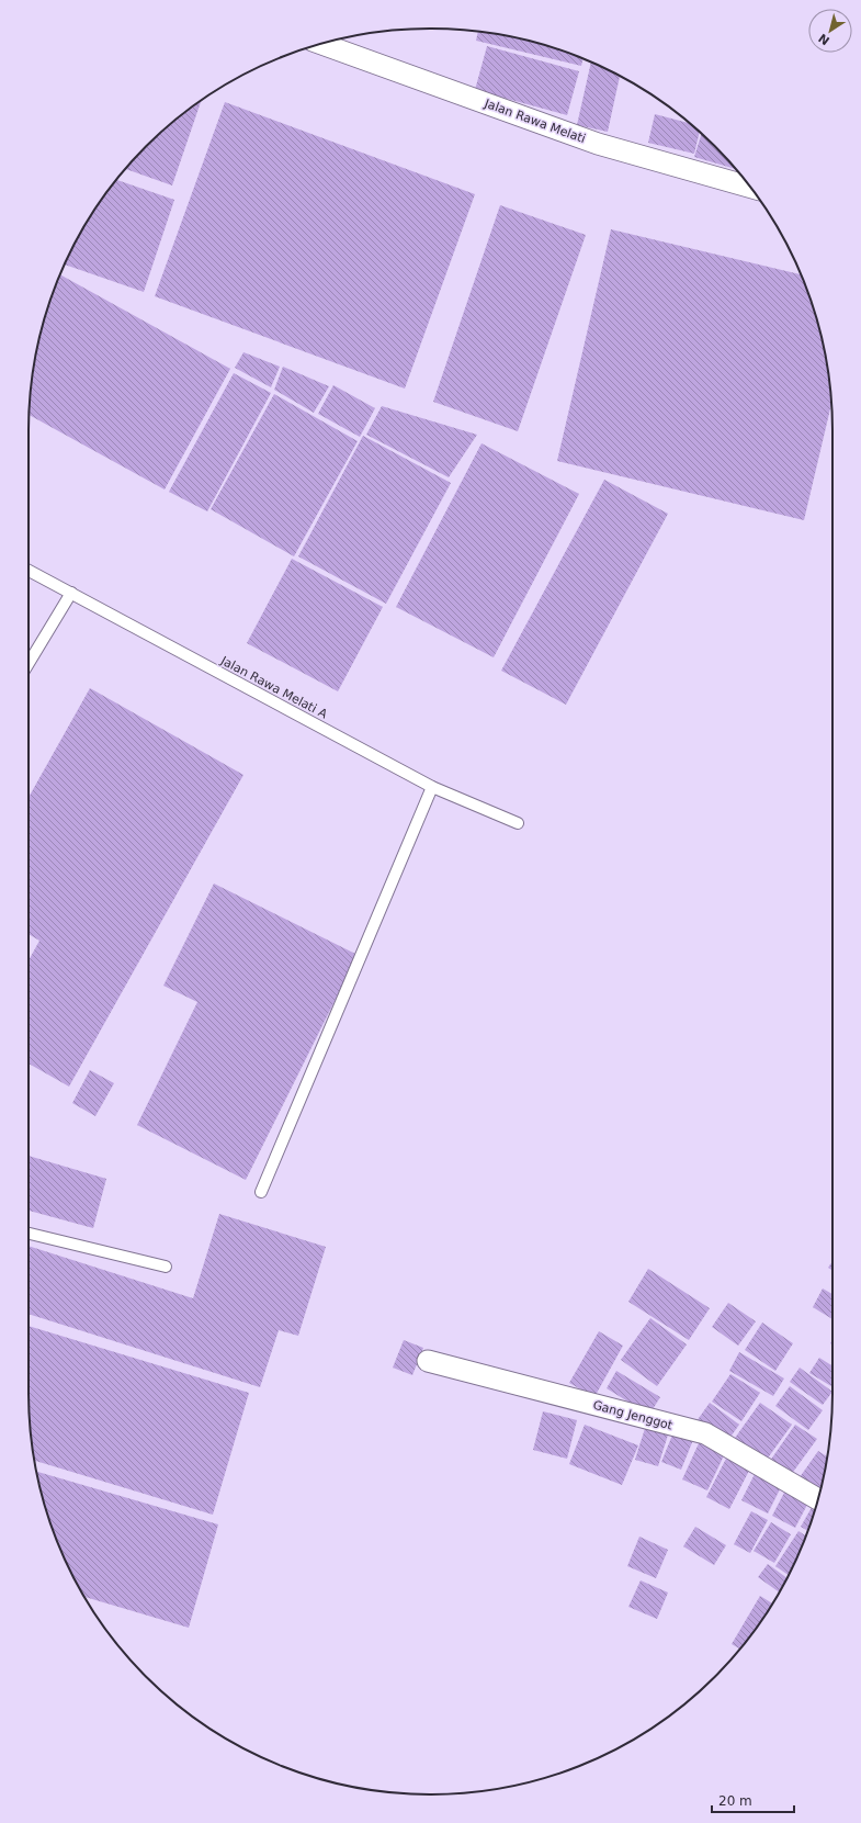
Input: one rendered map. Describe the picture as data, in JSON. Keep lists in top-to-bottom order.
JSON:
{
  "streets": {
    "street": ["Jalan Rawa Melati", "Gang Jenggot"],
    "lane": ["Jalan Rawa Melati A"]
  },
  "scale_bar": "20 m",
  "north": "bottom left"
}
